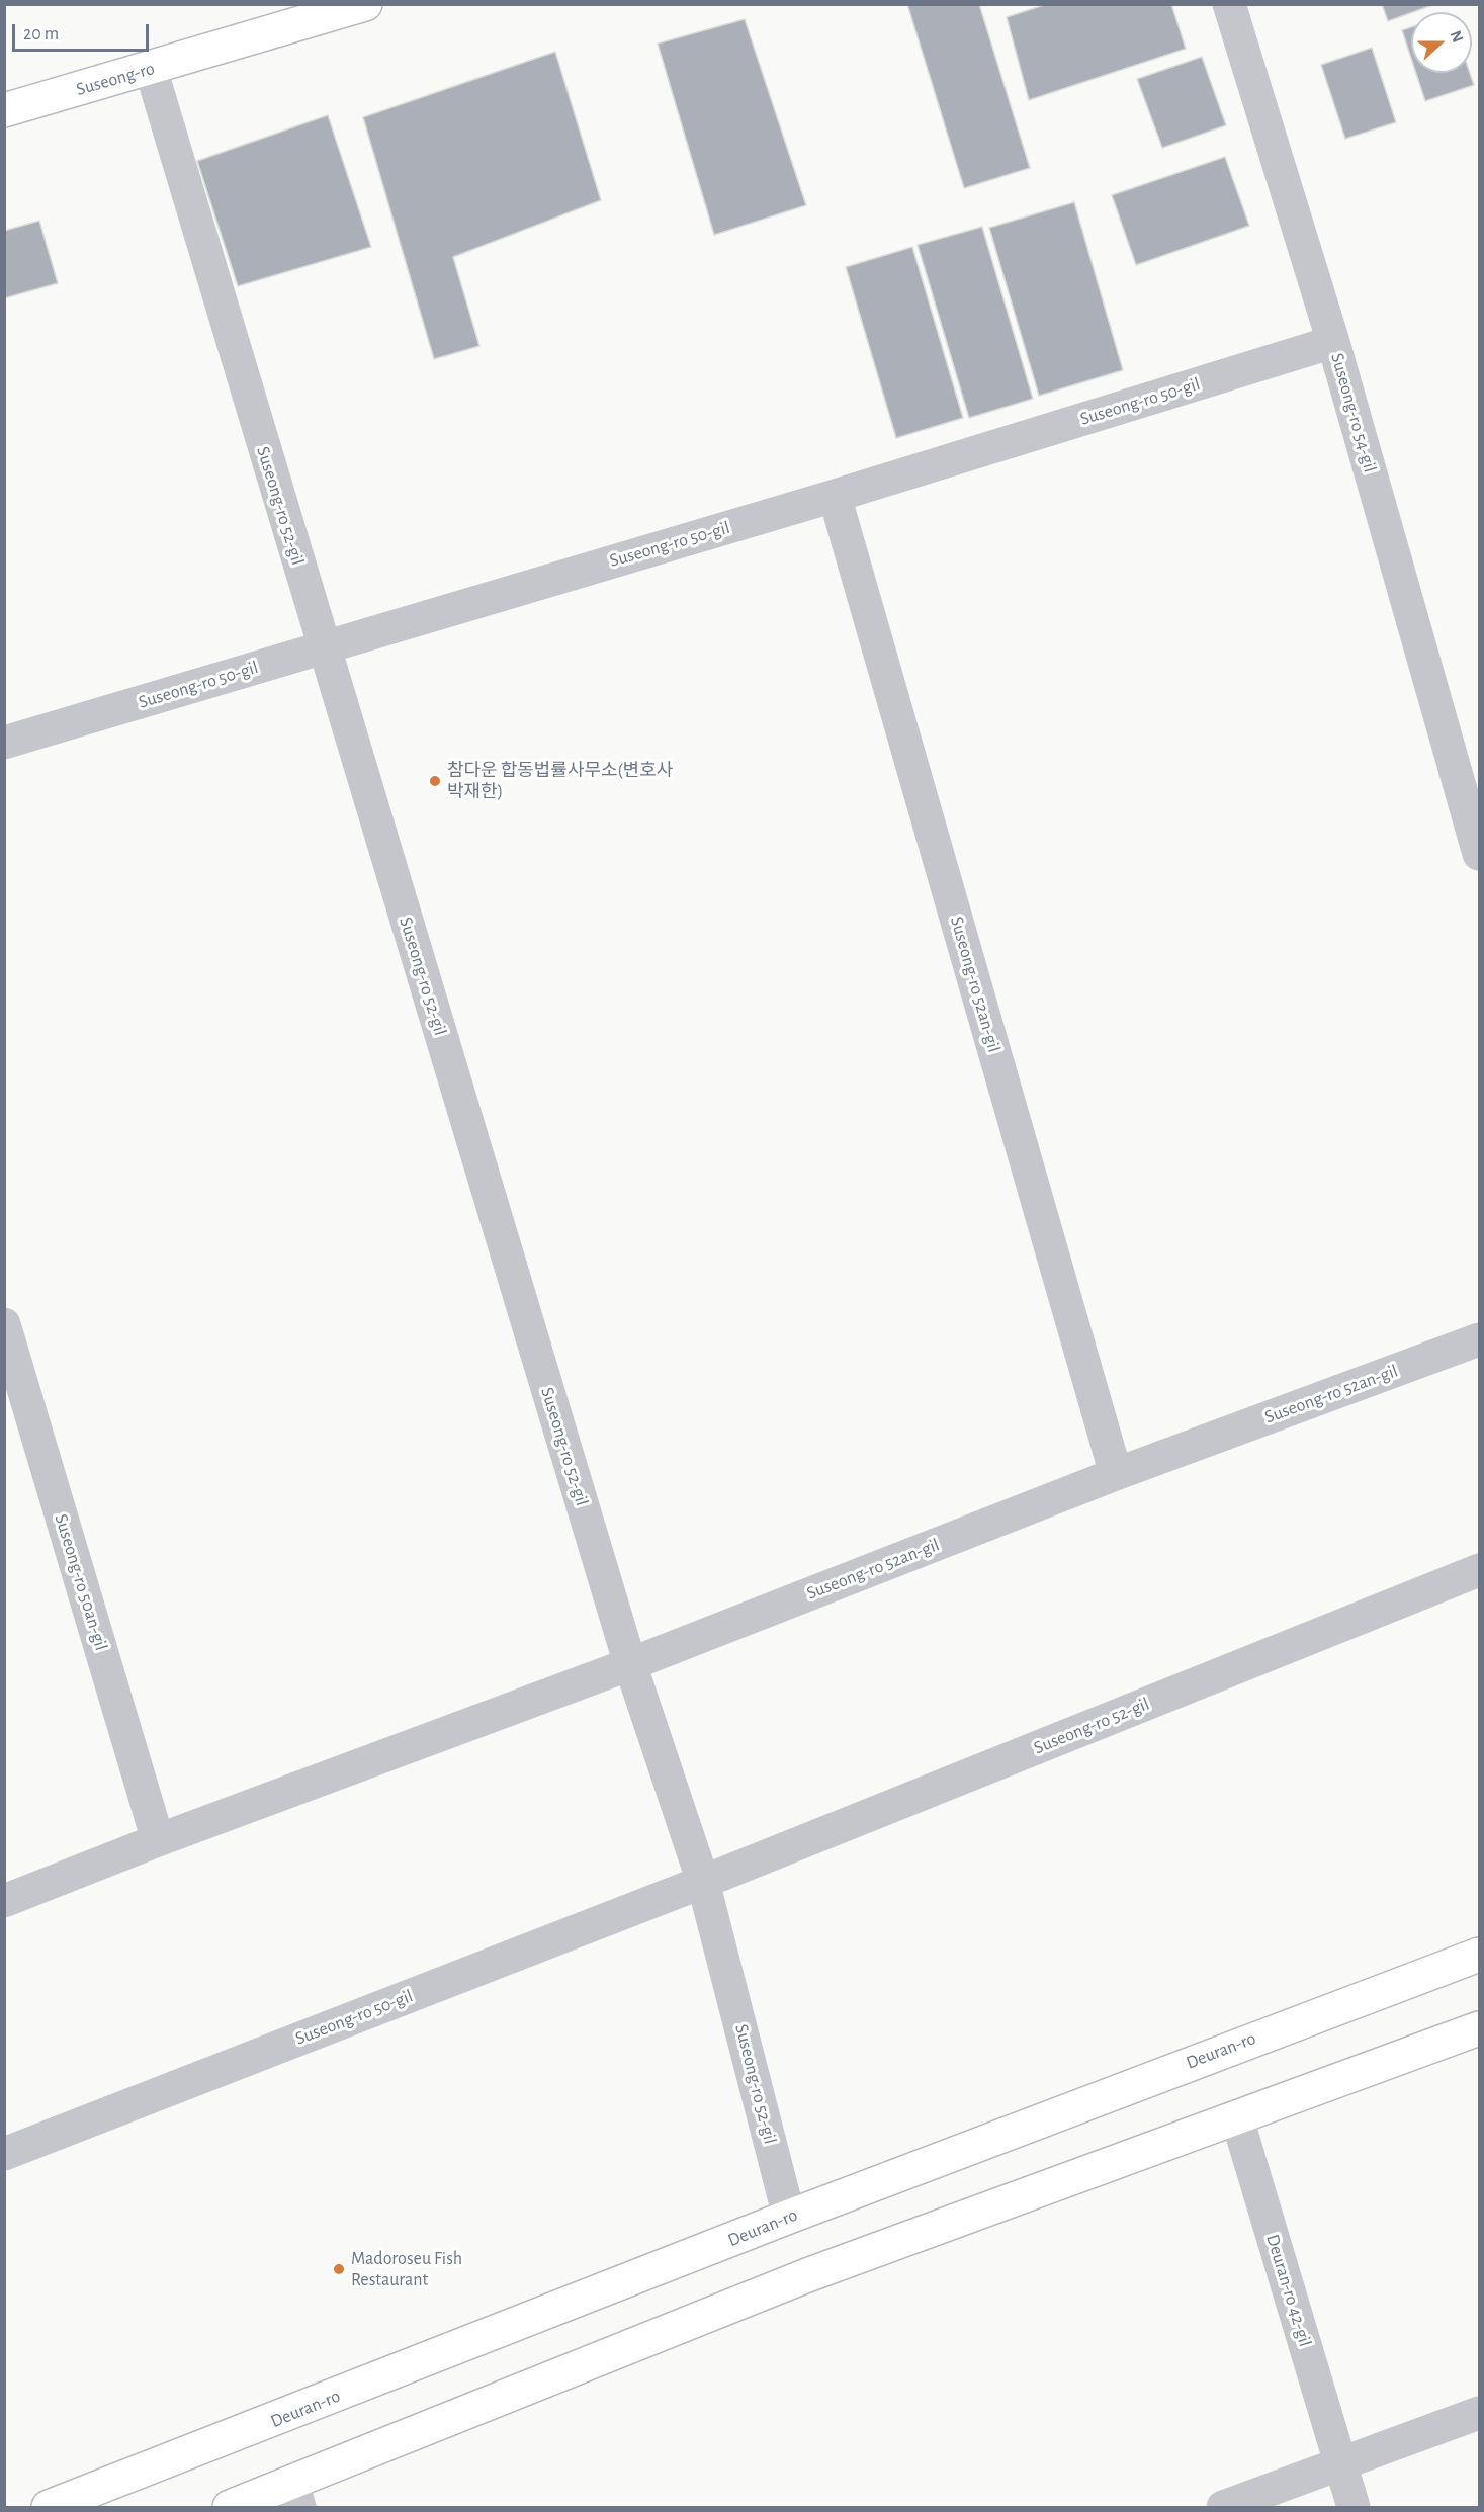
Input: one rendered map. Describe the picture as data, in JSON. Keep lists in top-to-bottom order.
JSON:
{
  "streets": {
    "main road": ["Suseong-ro", "Deuran-ro"],
    "street": [
      "Suseong-ro 50-gil",
      "Suseong-ro 54-gil",
      "Suseong-ro 52-gil",
      "Suseong-ro 52an-gil",
      "Suseong-ro 50an-gil",
      "Deuran-ro 42-gil"
    ]
  },
  "crossings": [
    ["Suseong-ro", "Suseong-ro 52-gil"],
    ["Suseong-ro 50-gil", "Suseong-ro 54-gil"],
    ["Suseong-ro 50-gil", "Suseong-ro 52-gil"],
    ["Suseong-ro 50-gil", "Suseong-ro 52an-gil"],
    ["Suseong-ro 52-gil", "Suseong-ro 52an-gil"],
    ["Suseong-ro 52-gil", "Deuran-ro"]
  ],
  "places": ["참다운 합동법률사무소(변호사 박재한)", "Madoroseu Fish Restaurant"],
  "scale_bar": "20 m",
  "north": "right"
}
